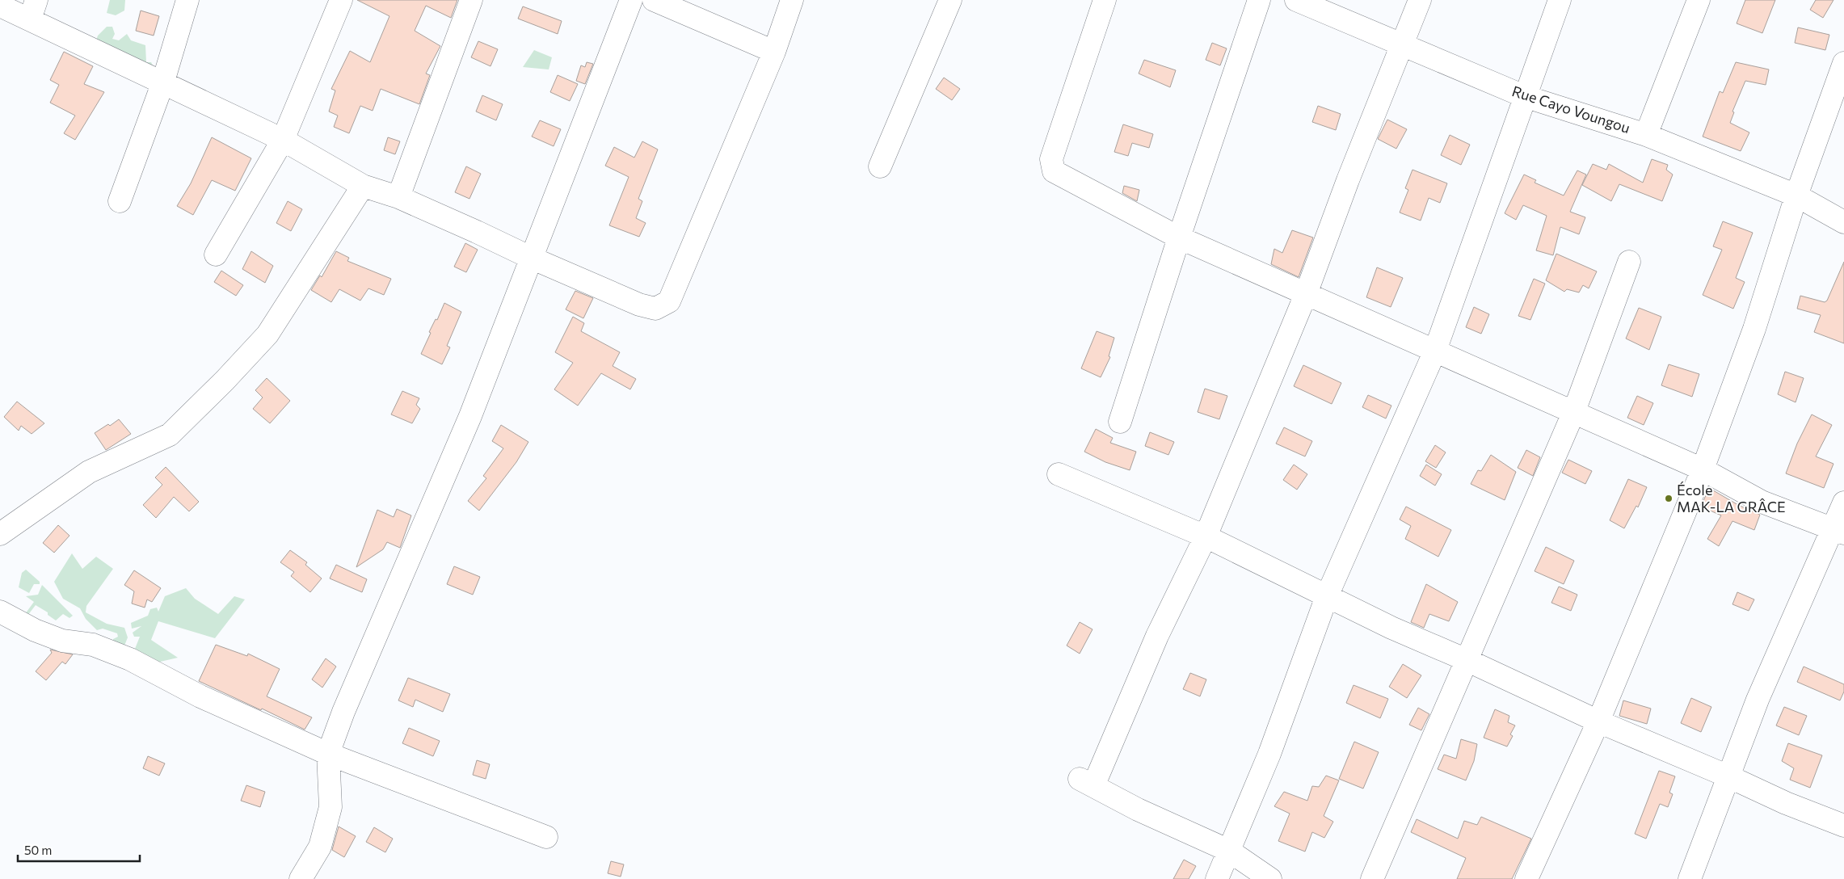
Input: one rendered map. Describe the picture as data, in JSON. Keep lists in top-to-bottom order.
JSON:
{
  "streets": {
    "street": ["Rue Cayo Voungou"]
  },
  "places": ["École MAK-LA GRÂCE"],
  "scale_bar": "50 m"
}
